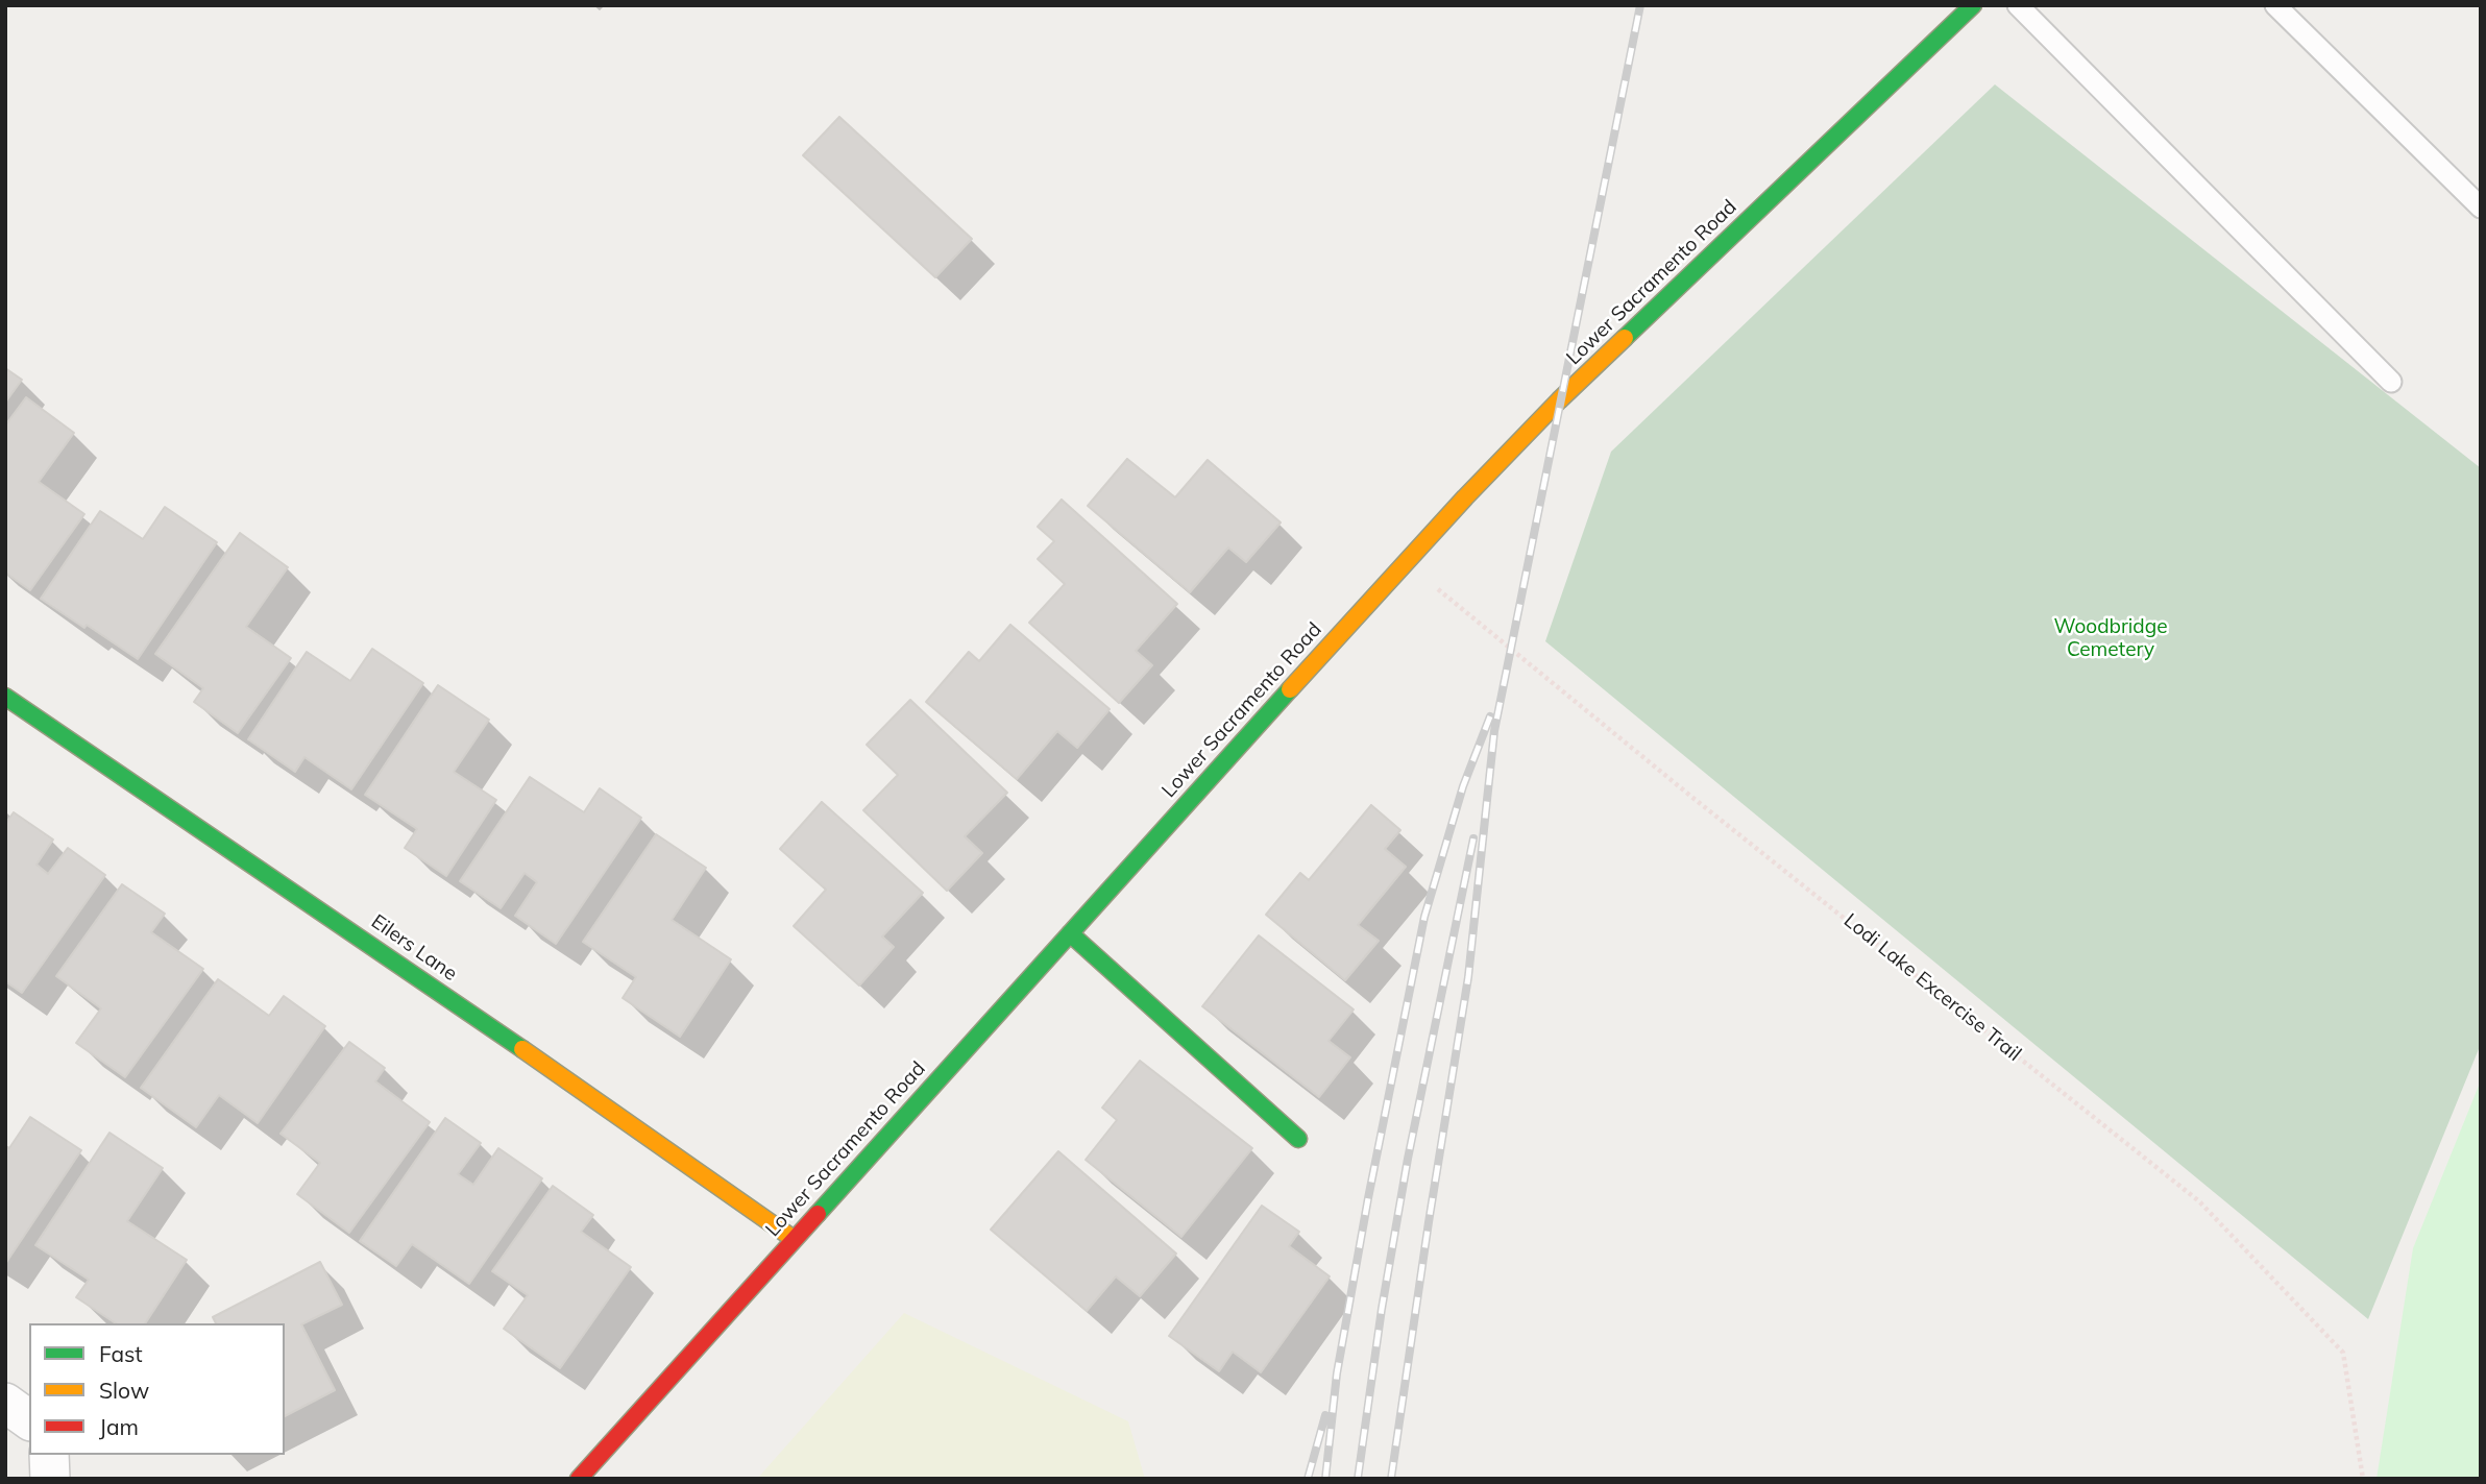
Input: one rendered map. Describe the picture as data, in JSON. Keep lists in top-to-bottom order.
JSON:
{
  "streets": {
    "main road": ["Lower Sacramento Road", "Eilers Lane"],
    "path": ["Lodi Lake Excercise Trail"]
  },
  "crossings": [
    ["Lower Sacramento Road", "Eilers Lane"],
    ["Lower Sacramento Road", "Lodi Lake Excercise Trail"]
  ],
  "parks": ["Woodbridge Cemetery"],
  "legend": ["Fast", "Slow", "Jam"]
}
